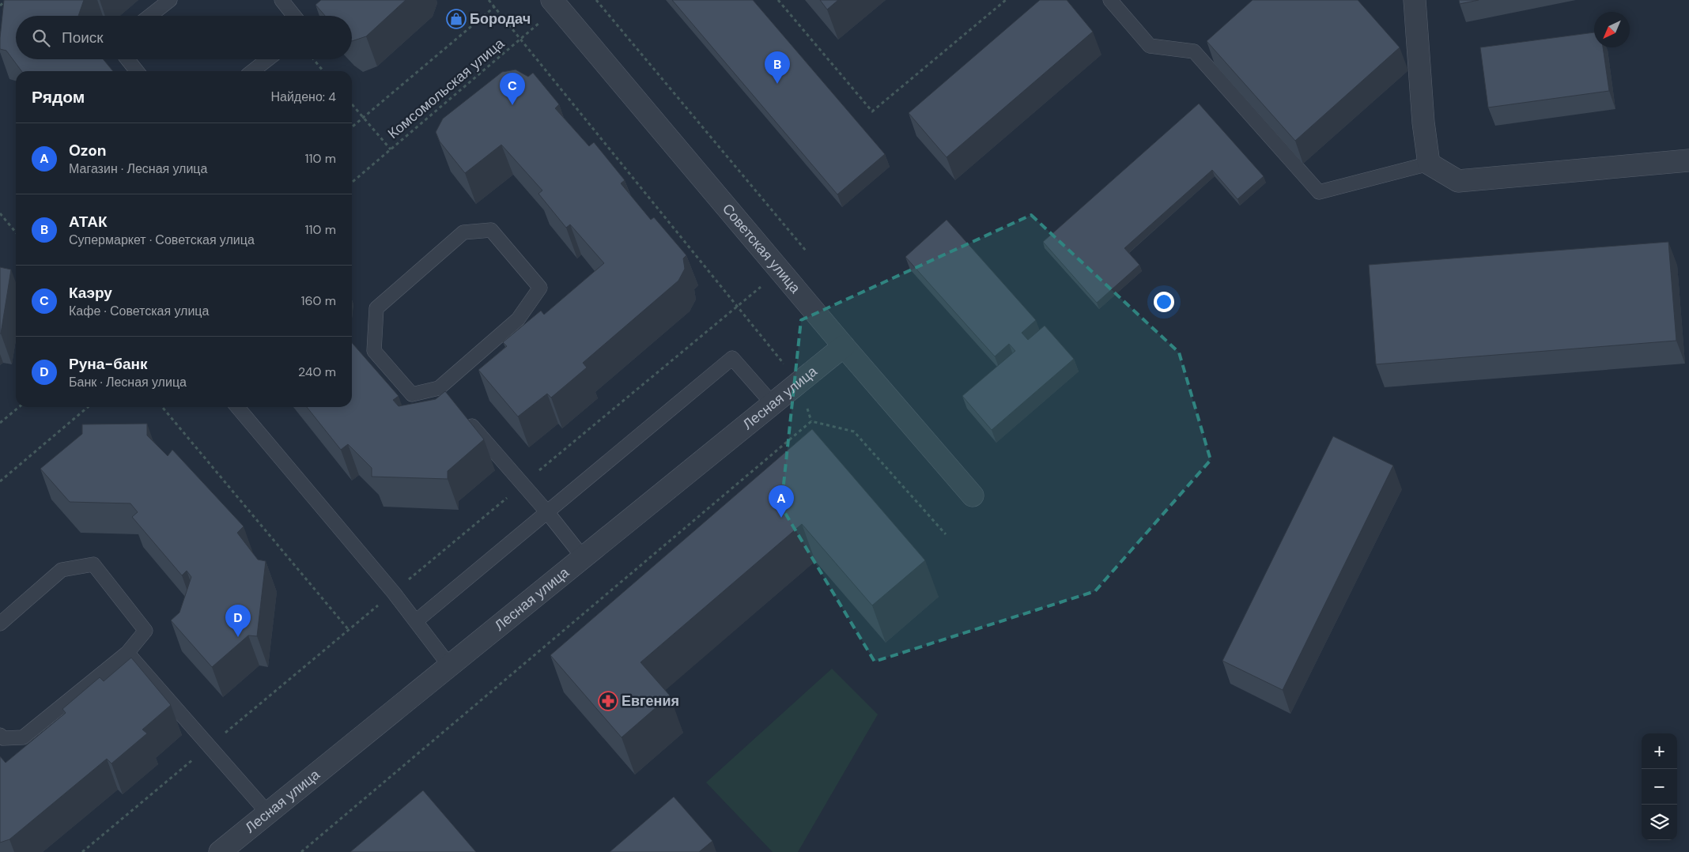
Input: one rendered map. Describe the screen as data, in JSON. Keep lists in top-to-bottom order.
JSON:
{
  "streets": {
    "street": ["Советская улица", "Лесная улица"],
    "path": ["Комсомольская улица"]
  },
  "crossings": [
    ["Комсомольская улица", "Советская улица"],
    ["Советская улица", "Лесная улица"]
  ],
  "places": {
    "shop": ["Бородач"],
    "pharmacy": ["Евгения"]
  },
  "north": "bottom left",
  "page": {
    "search": "Поиск",
    "pins": [
      "B",
      "C",
      "A",
      "D"
    ],
    "heading": ["Рядом", "Найдено: 4"],
    "list": [
      {
        "mark": "A",
        "name": "Ozon",
        "note": "Магазин · Лесная улица",
        "value": "110 m"
      },
      {
        "mark": "B",
        "name": "АТАК",
        "note": "Супермаркет · Советская улица",
        "value": "110 m"
      },
      {
        "mark": "C",
        "name": "Каэру",
        "note": "Кафе · Советская улица",
        "value": "160 m"
      },
      {
        "mark": "D",
        "name": "Руна-банк",
        "note": "Банк · Лесная улица",
        "value": "240 m"
      }
    ],
    "map_buttons": ["+", "−"]
  }
}
